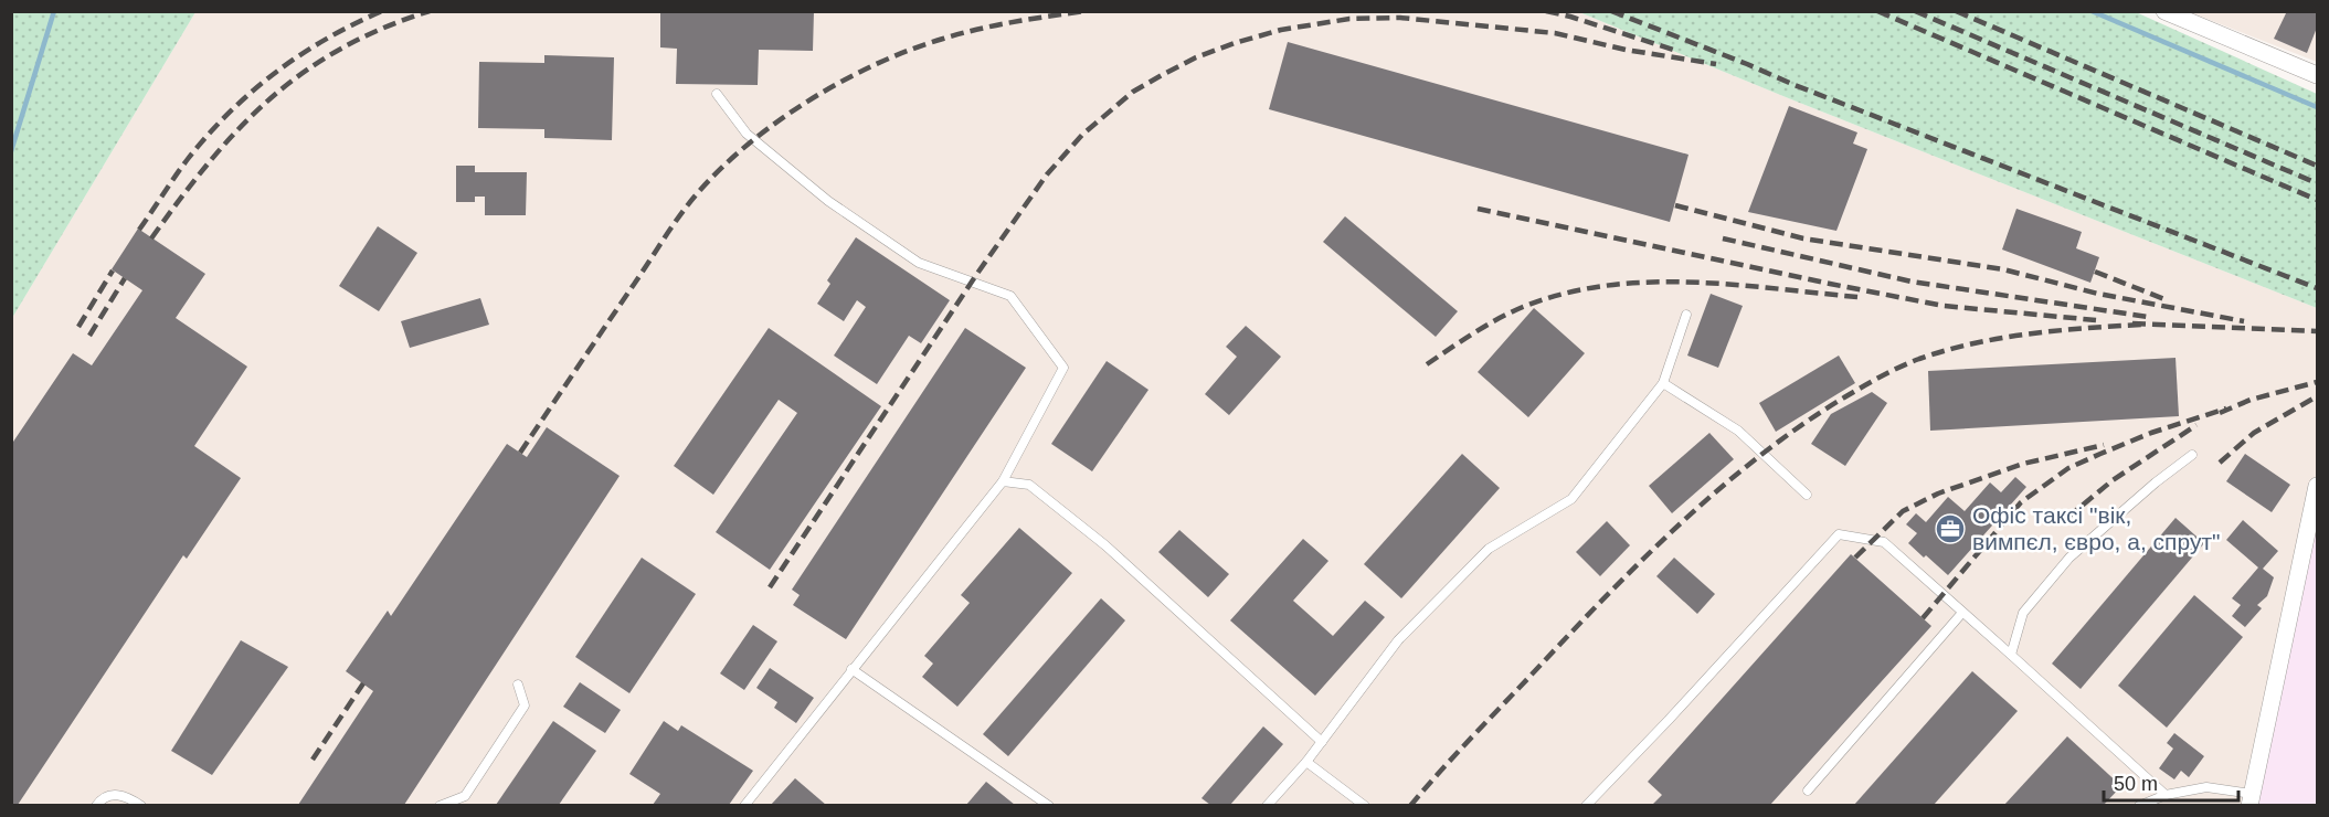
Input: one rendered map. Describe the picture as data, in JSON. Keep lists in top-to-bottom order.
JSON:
{
  "places": {
    "office": ["Офіс таксі \"вік, вимпєл, євро, а, спрут\""]
  },
  "scale_bar": "50 m"
}
